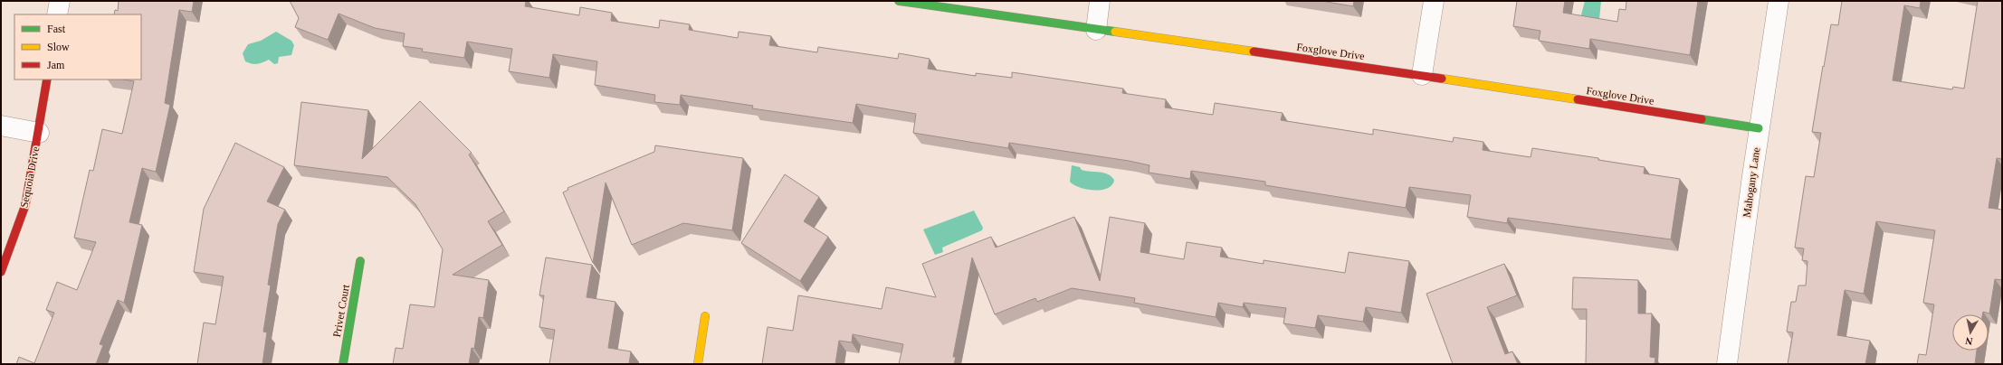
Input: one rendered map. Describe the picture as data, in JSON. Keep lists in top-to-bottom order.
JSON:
{
  "streets": {
    "street": [
      "Foxglove Drive",
      "Sequoia Drive",
      "Mahogany Lane",
      "Privet Court"
    ]
  },
  "crossings": [
    ["Foxglove Drive", "Mahogany Lane"]
  ],
  "legend": ["Fast", "Slow", "Jam"],
  "north": "bottom"
}
